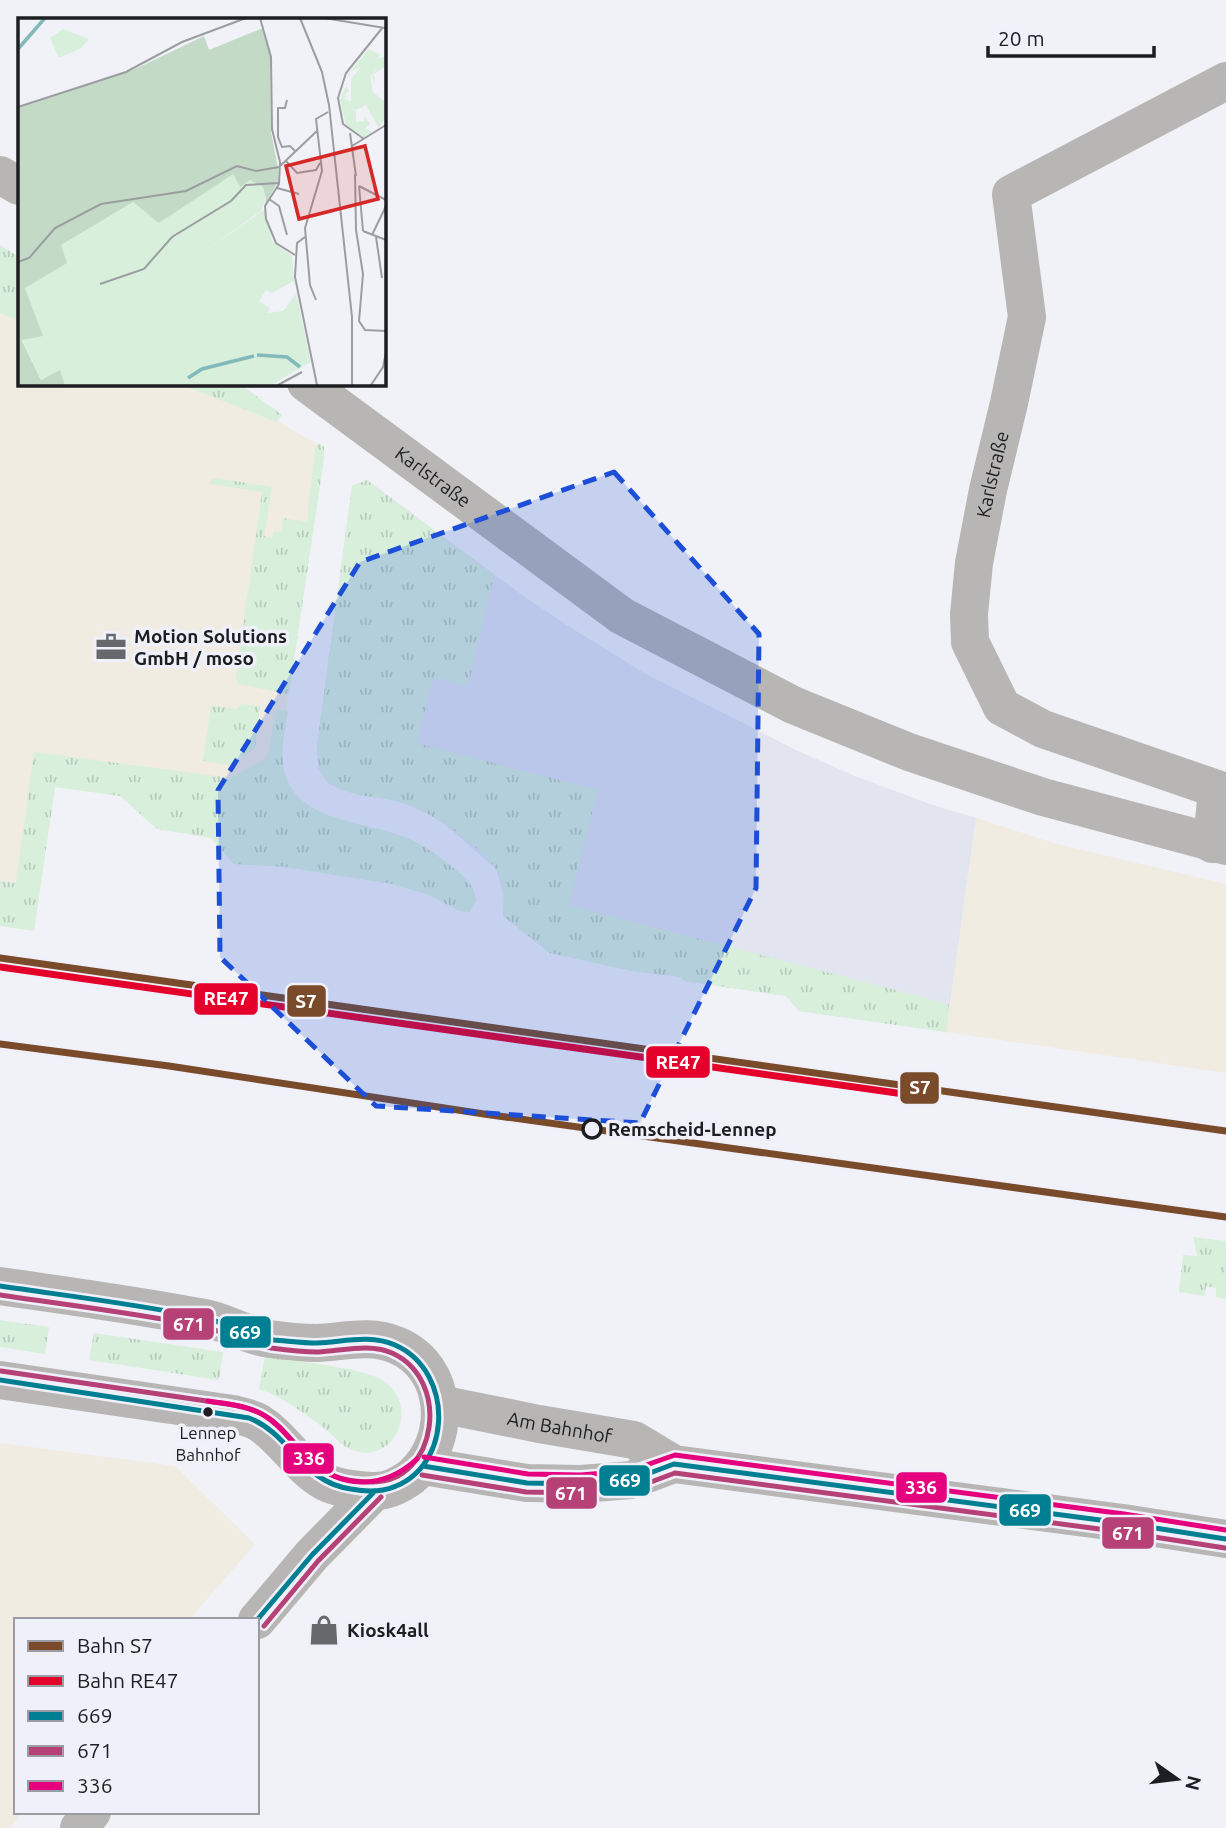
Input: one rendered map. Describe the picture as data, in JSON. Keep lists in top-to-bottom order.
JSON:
{
  "streets": {
    "street": ["Karlstraße", "Am Bahnhof"]
  },
  "places": {
    "office": ["Motion Solutions GmbH / moso"],
    "other": ["Remscheid-Lennep", "Lennep Bahnhof"],
    "shop": ["Kiosk4all"]
  },
  "lines": [
    "rail line S7",
    "rail line RE47",
    "transit line 669",
    "transit line 671",
    "transit line 336"
  ],
  "legend": [
    "Bahn S7",
    "Bahn RE47",
    "669",
    "671",
    "336"
  ],
  "scale_bar": "20 m",
  "north": "right"
}
